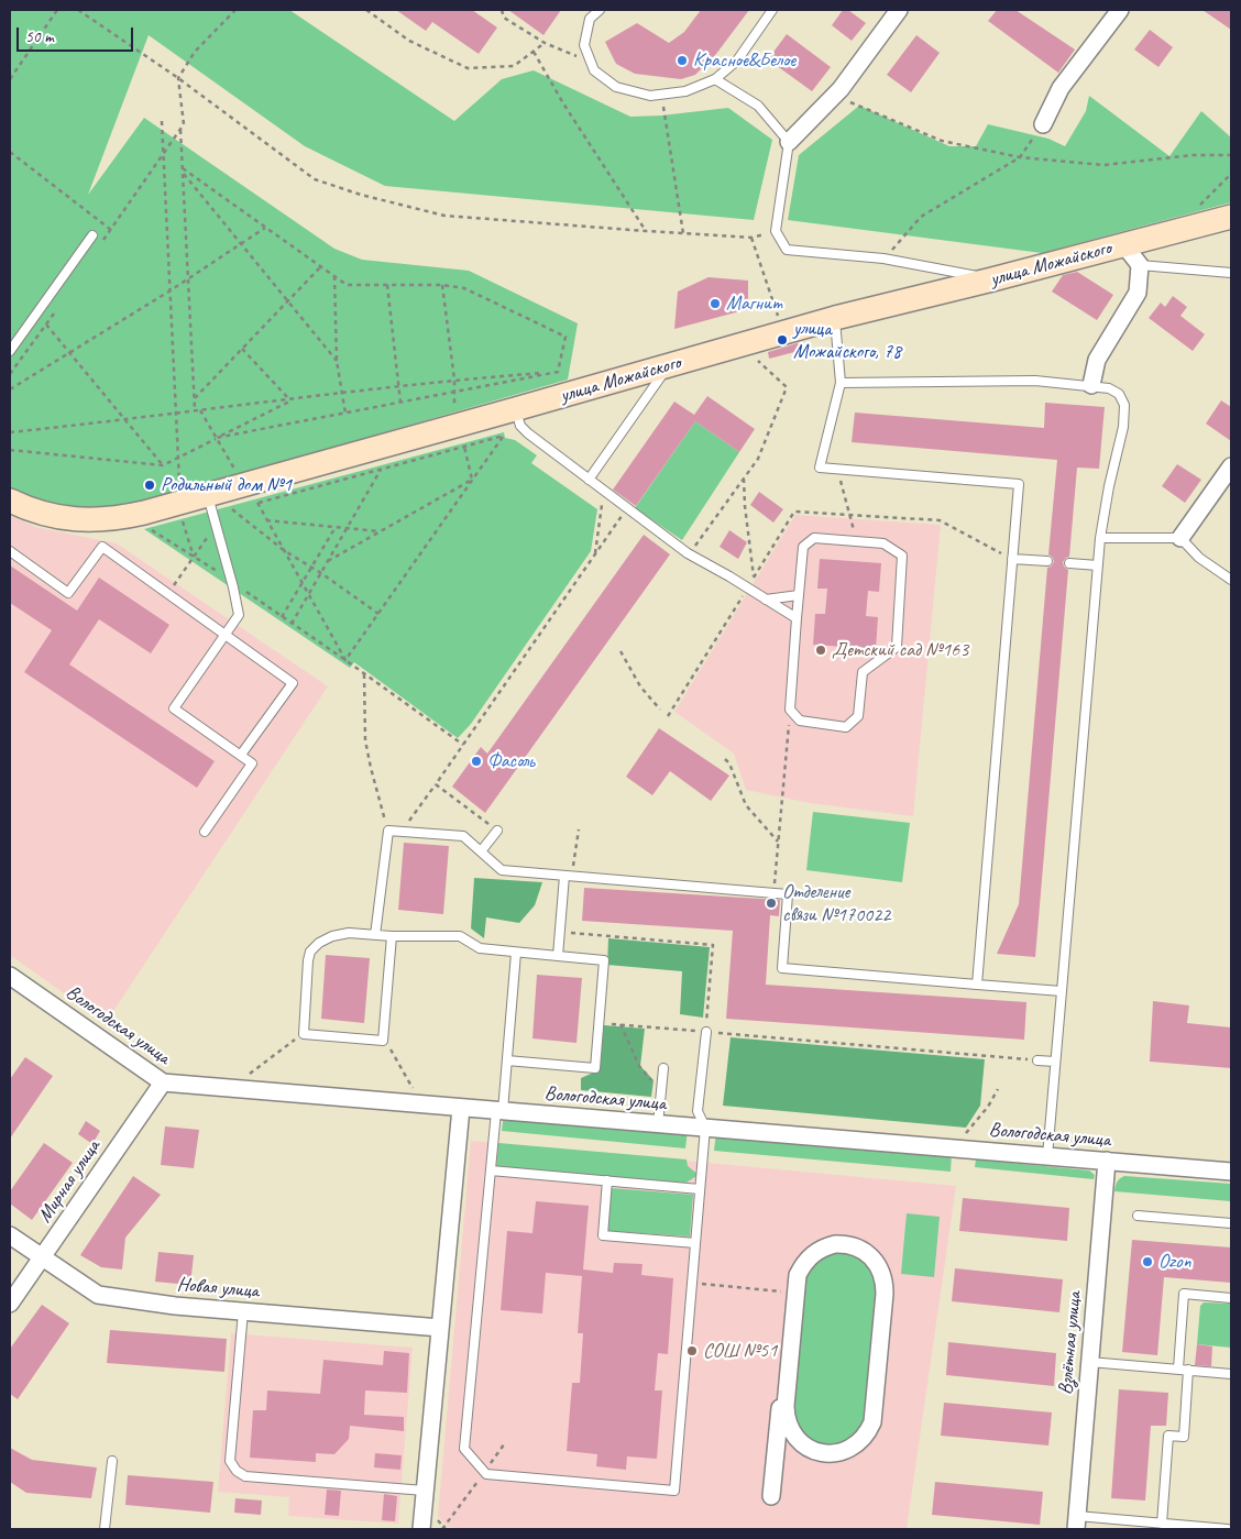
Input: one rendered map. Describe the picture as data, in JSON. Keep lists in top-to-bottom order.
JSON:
{
  "streets": {
    "main road": ["улица Можайского"],
    "street": [
      "Вологодская улица",
      "Мирная улица",
      "Новая улица",
      "Взлётная улица"
    ]
  },
  "crossings": [
    ["Вологодская улица", "Мирная улица"],
    ["Вологодская улица", "Взлётная улица"],
    ["Мирная улица", "Новая улица"]
  ],
  "places": [
    "Красное&Белое",
    "Магнит",
    "улица Можайского, 78",
    "Родильный дом №1",
    "Детский сад №163",
    "Фасоль",
    "Отделение связи №170022",
    "Ozon",
    "СОШ №51"
  ],
  "scale_bar": "50 m"
}
